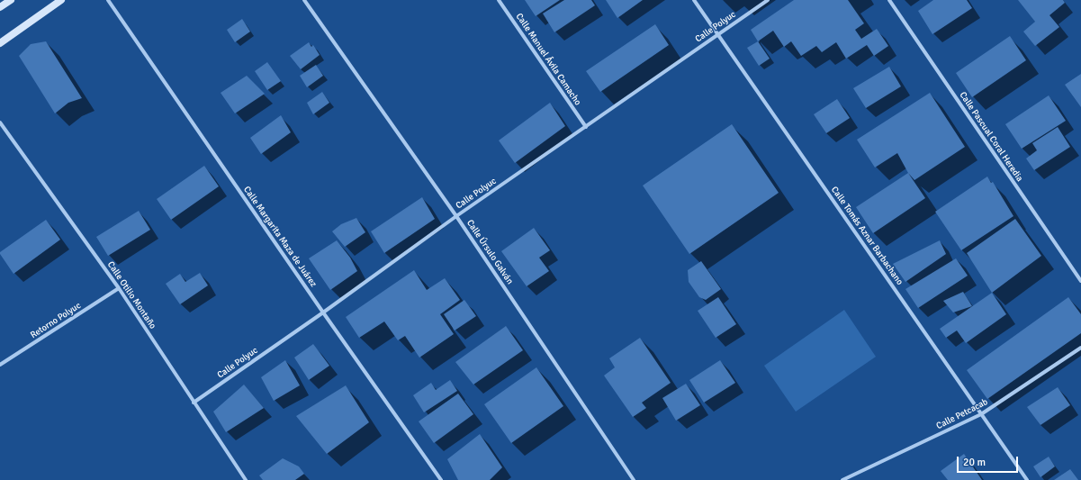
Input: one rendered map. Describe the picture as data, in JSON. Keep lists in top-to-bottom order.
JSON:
{
  "streets": {
    "street": [
      "Calle Polyuc",
      "Calle Manuel Ávila Camacho",
      "Calle Pascual Coral Heredia",
      "Calle Tomás Aznar Barbachano",
      "Calle Margarita Maza de Juárez",
      "Calle Úrsulo Galván",
      "Calle Otilio Montaño",
      "Retorno Polyuc",
      "Calle Petcacab"
    ]
  },
  "crossings": [
    ["Calle Polyuc", "Calle Manuel Ávila Camacho"],
    ["Calle Polyuc", "Calle Tomás Aznar Barbachano"],
    ["Calle Polyuc", "Calle Margarita Maza de Juárez"],
    ["Calle Polyuc", "Calle Úrsulo Galván"],
    ["Calle Polyuc", "Calle Otilio Montaño"],
    ["Calle Tomás Aznar Barbachano", "Calle Petcacab"],
    ["Calle Otilio Montaño", "Retorno Polyuc"]
  ],
  "scale_bar": "20 m"
}
